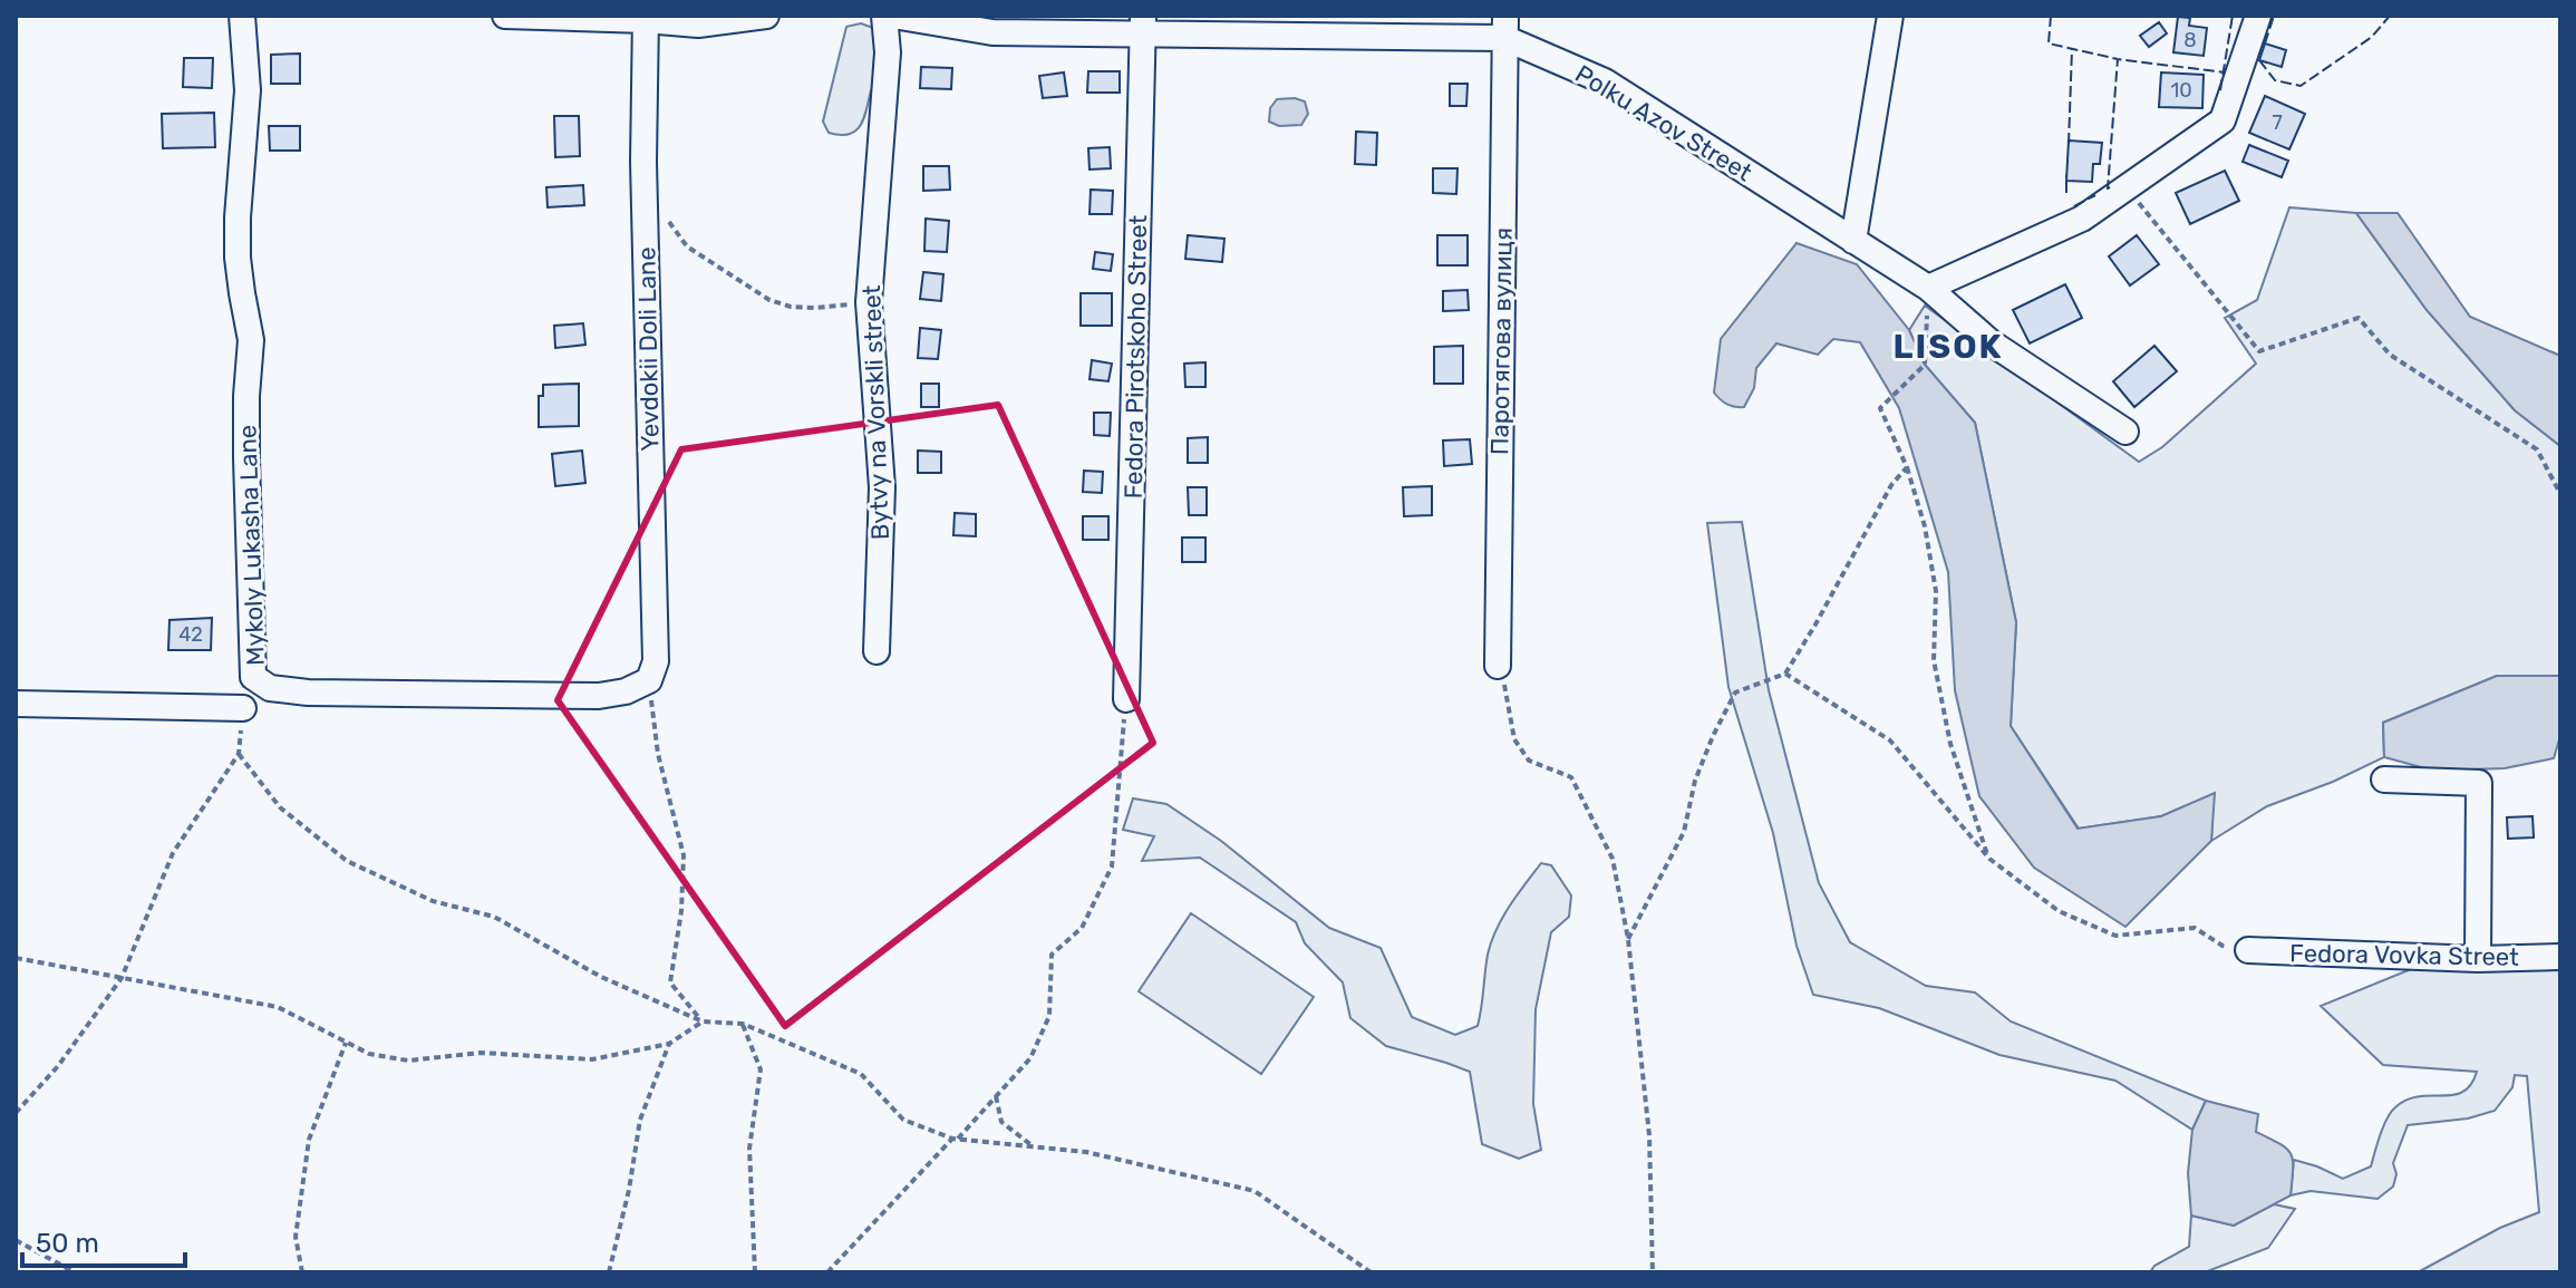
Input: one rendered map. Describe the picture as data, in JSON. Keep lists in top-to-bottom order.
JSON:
{
  "streets": {
    "street": [
      "Polku Azov Street",
      "Паротягова вулиця",
      "Yevdokii Doli Lane",
      "Fedora Pirotskoho Street",
      "Bytvy na Vorskli street",
      "Mykoly Lukasha Lane",
      "Fedora Vovka Street"
    ]
  },
  "crossings": [
    ["Polku Azov Street", "Паротягова вулиця"],
    ["Polku Azov Street", "Fedora Pirotskoho Street"],
    ["Yevdokii Doli Lane", "Mykoly Lukasha Lane"]
  ],
  "districts": ["LISOK"],
  "house_numbers": [
    "8",
    "10",
    "7",
    "42"
  ],
  "scale_bar": "50 m"
}
